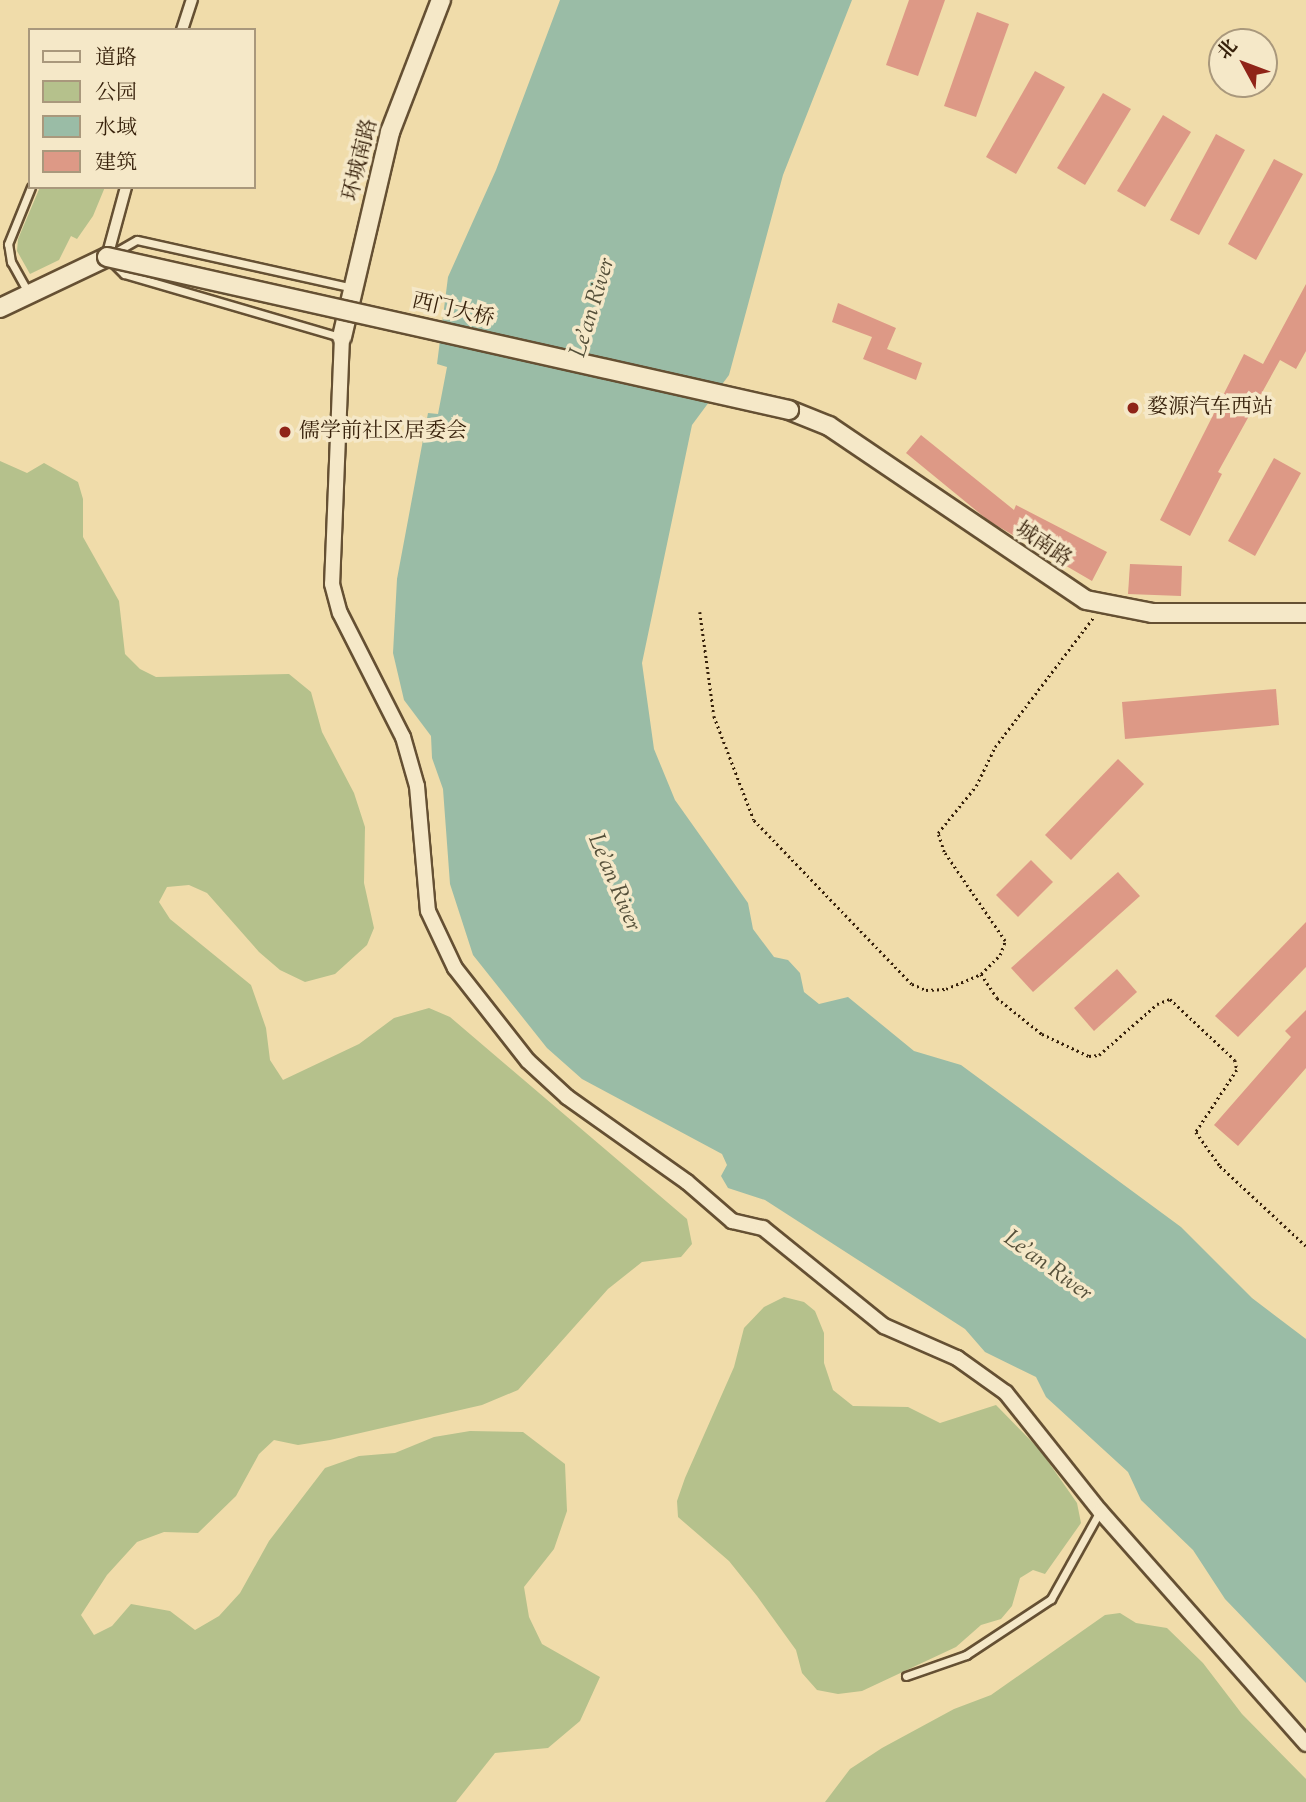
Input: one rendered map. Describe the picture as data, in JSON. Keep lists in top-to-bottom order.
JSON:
{
  "streets": {
    "street": ["环城南路", "西门大桥", "城南路"]
  },
  "crossings": [
    ["西门大桥", "城南路"]
  ],
  "water": ["Le'an River"],
  "places": ["婺源汽车西站", "儒学前社区居委会"],
  "legend": [
    "道路",
    "公园",
    "水域",
    "建筑"
  ],
  "north": "top left"
}
